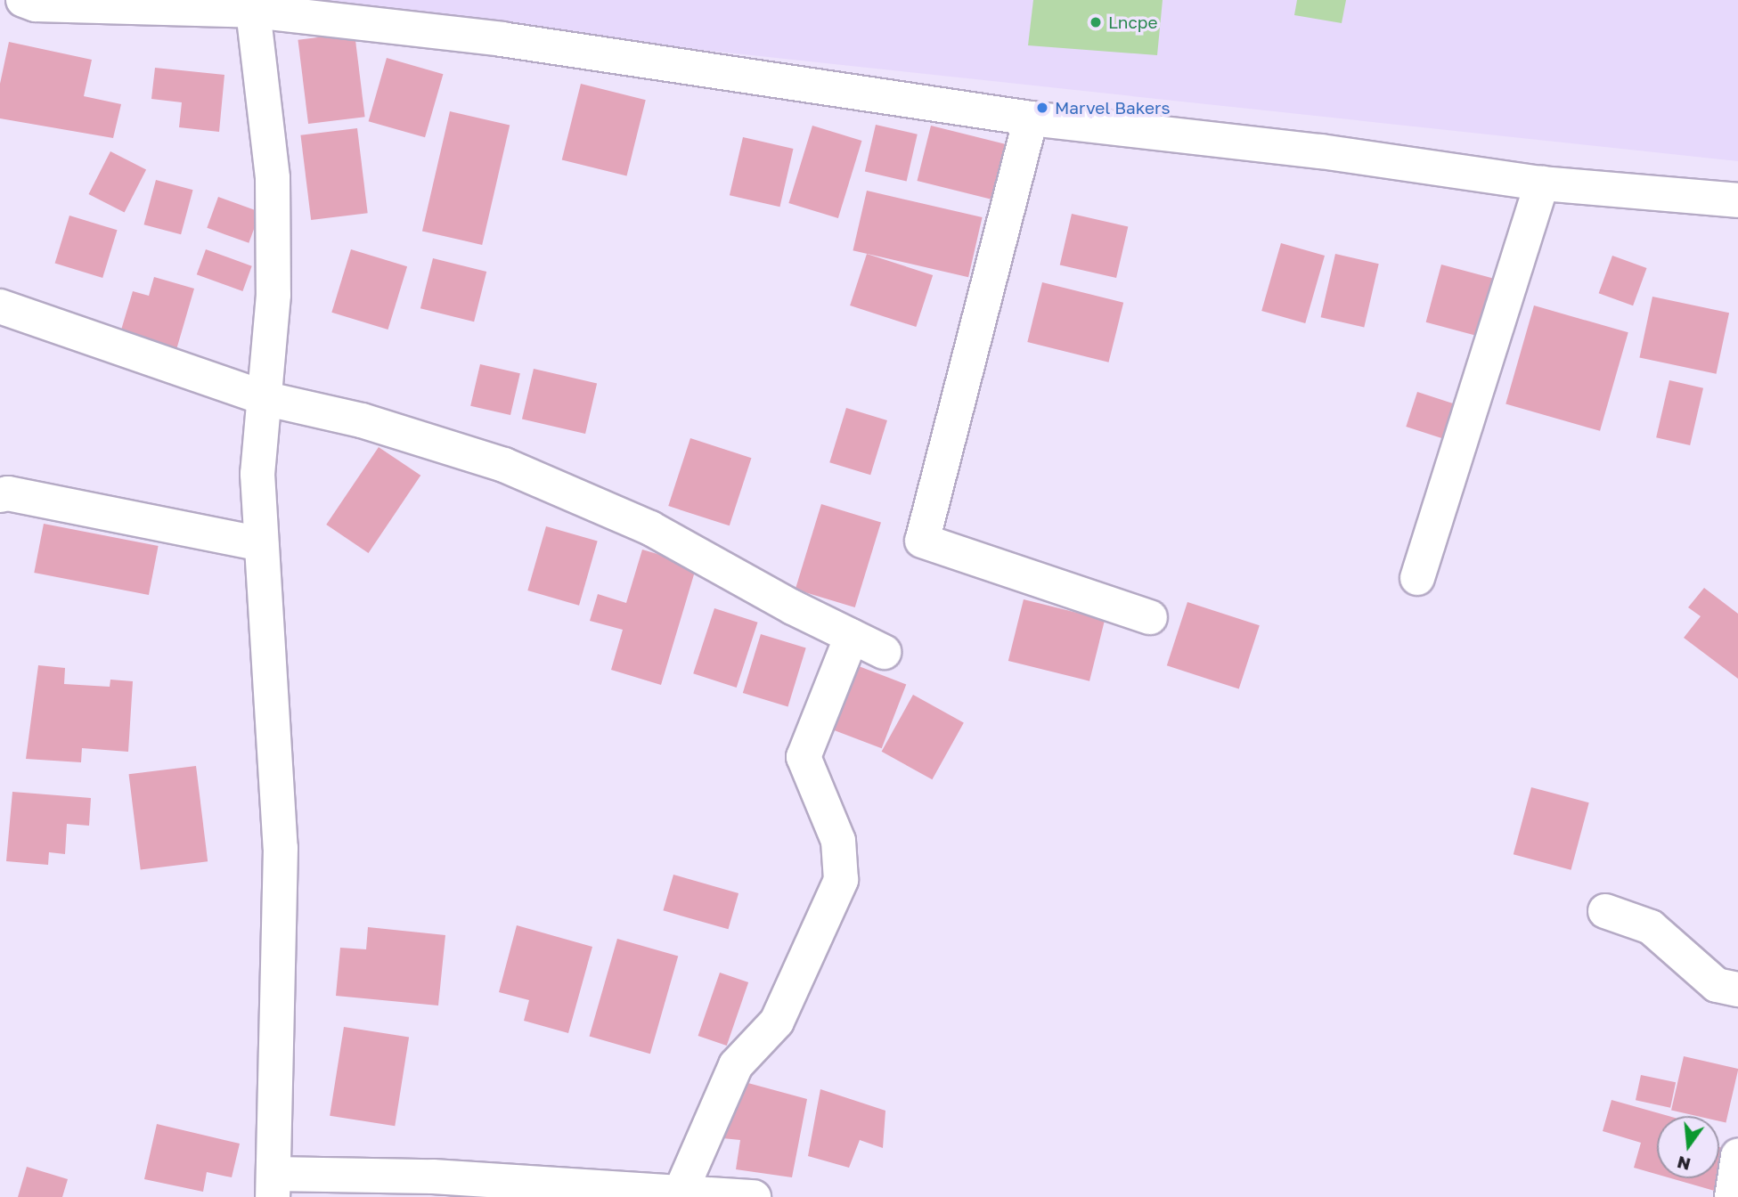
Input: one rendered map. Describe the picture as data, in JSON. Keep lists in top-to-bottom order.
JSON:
{
  "places": ["Lncpe", "Marvel Bakers"],
  "north": "bottom"
}
